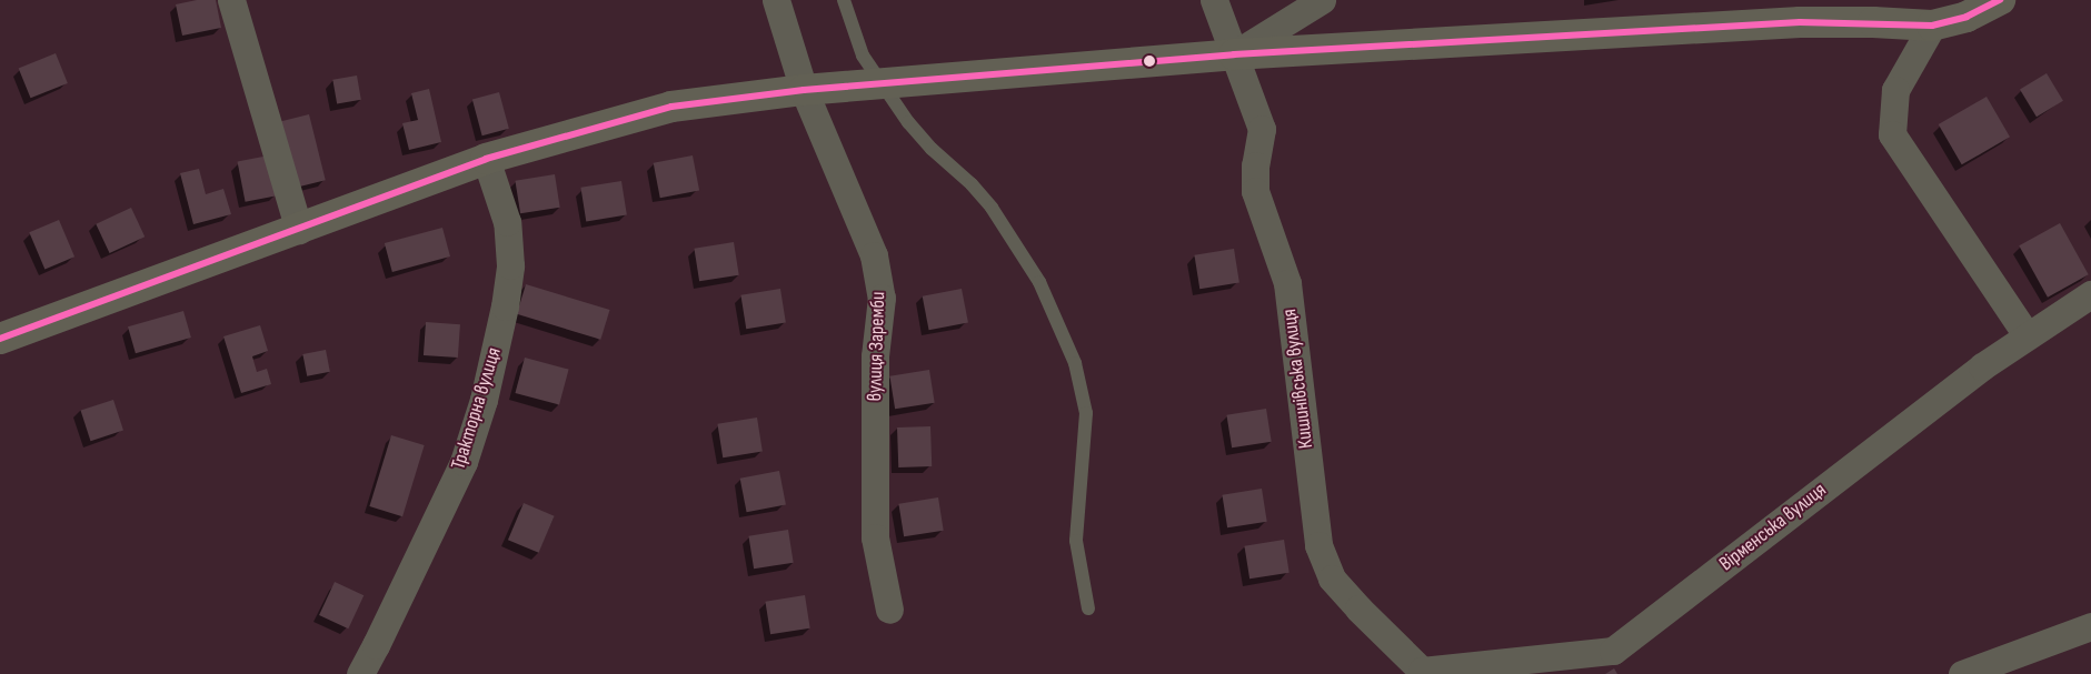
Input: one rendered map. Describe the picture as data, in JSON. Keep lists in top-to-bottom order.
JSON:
{
  "streets": {
    "street": [
      "вулиця Заремби",
      "Кишинівська вулиця",
      "Тракторна вулиця",
      "Вірменська вулиця"
    ]
  },
  "crossings": [
    ["Кишинівська вулиця", "Вірменська вулиця"]
  ]
}
